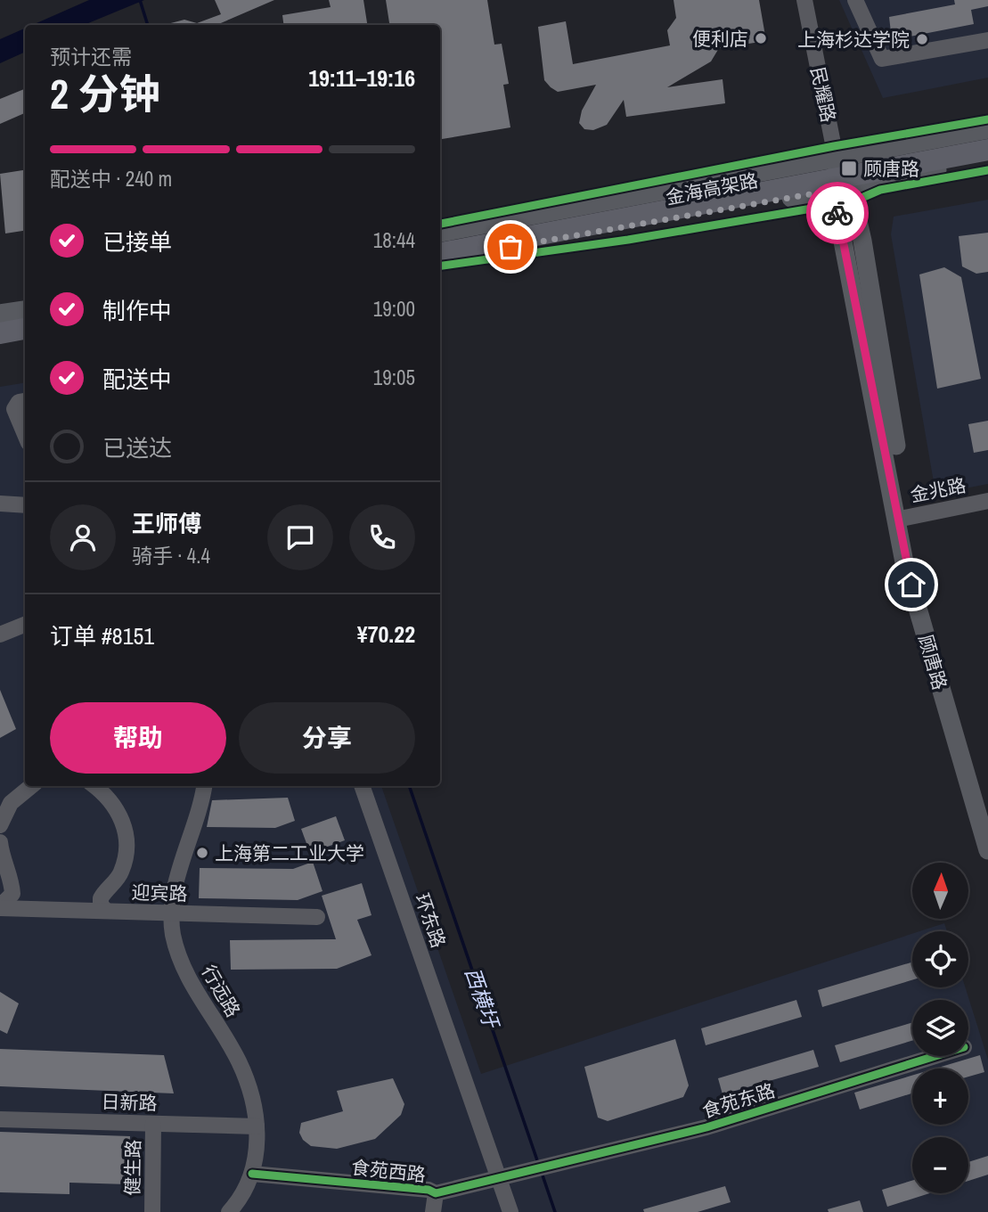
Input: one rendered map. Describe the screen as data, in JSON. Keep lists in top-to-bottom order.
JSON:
{
  "streets": {
    "highway": ["金海高架路"],
    "main road": ["民耀路", "顾唐路"],
    "street": [
      "金兆路",
      "迎宾路",
      "环东路",
      "行远路",
      "食苑东路",
      "日新路",
      "健生路",
      "食苑西路"
    ]
  },
  "crossings": [
    ["民耀路", "顾唐路"],
    ["金兆路", "顾唐路"],
    ["迎宾路", "行远路"],
    ["环东路", "食苑西路"],
    ["行远路", "日新路"],
    ["行远路", "食苑西路"],
    ["食苑东路", "食苑西路"],
    ["日新路", "健生路"]
  ],
  "water": ["西横圩"],
  "places": {
    "other": ["便利店", "上海杉达学院", "上海第二工业大学"],
    "transit": ["顾唐路"]
  },
  "north": "top",
  "page": {
    "heading": ["2 分钟", "预计还需", "19:11–19:16"],
    "panel": [
      "王师傅",
      "骑手 · 4.4",
      "订单 #8151",
      "¥70.22"
    ],
    "bar": "配送中 · 240 m",
    "list": [
      ["已接单", "18:44"],
      ["制作中", "19:00"],
      ["配送中", "19:05"],
      "已送达"
    ],
    "buttons": ["帮助", "分享"],
    "map_buttons": ["+", "−"]
  }
}
